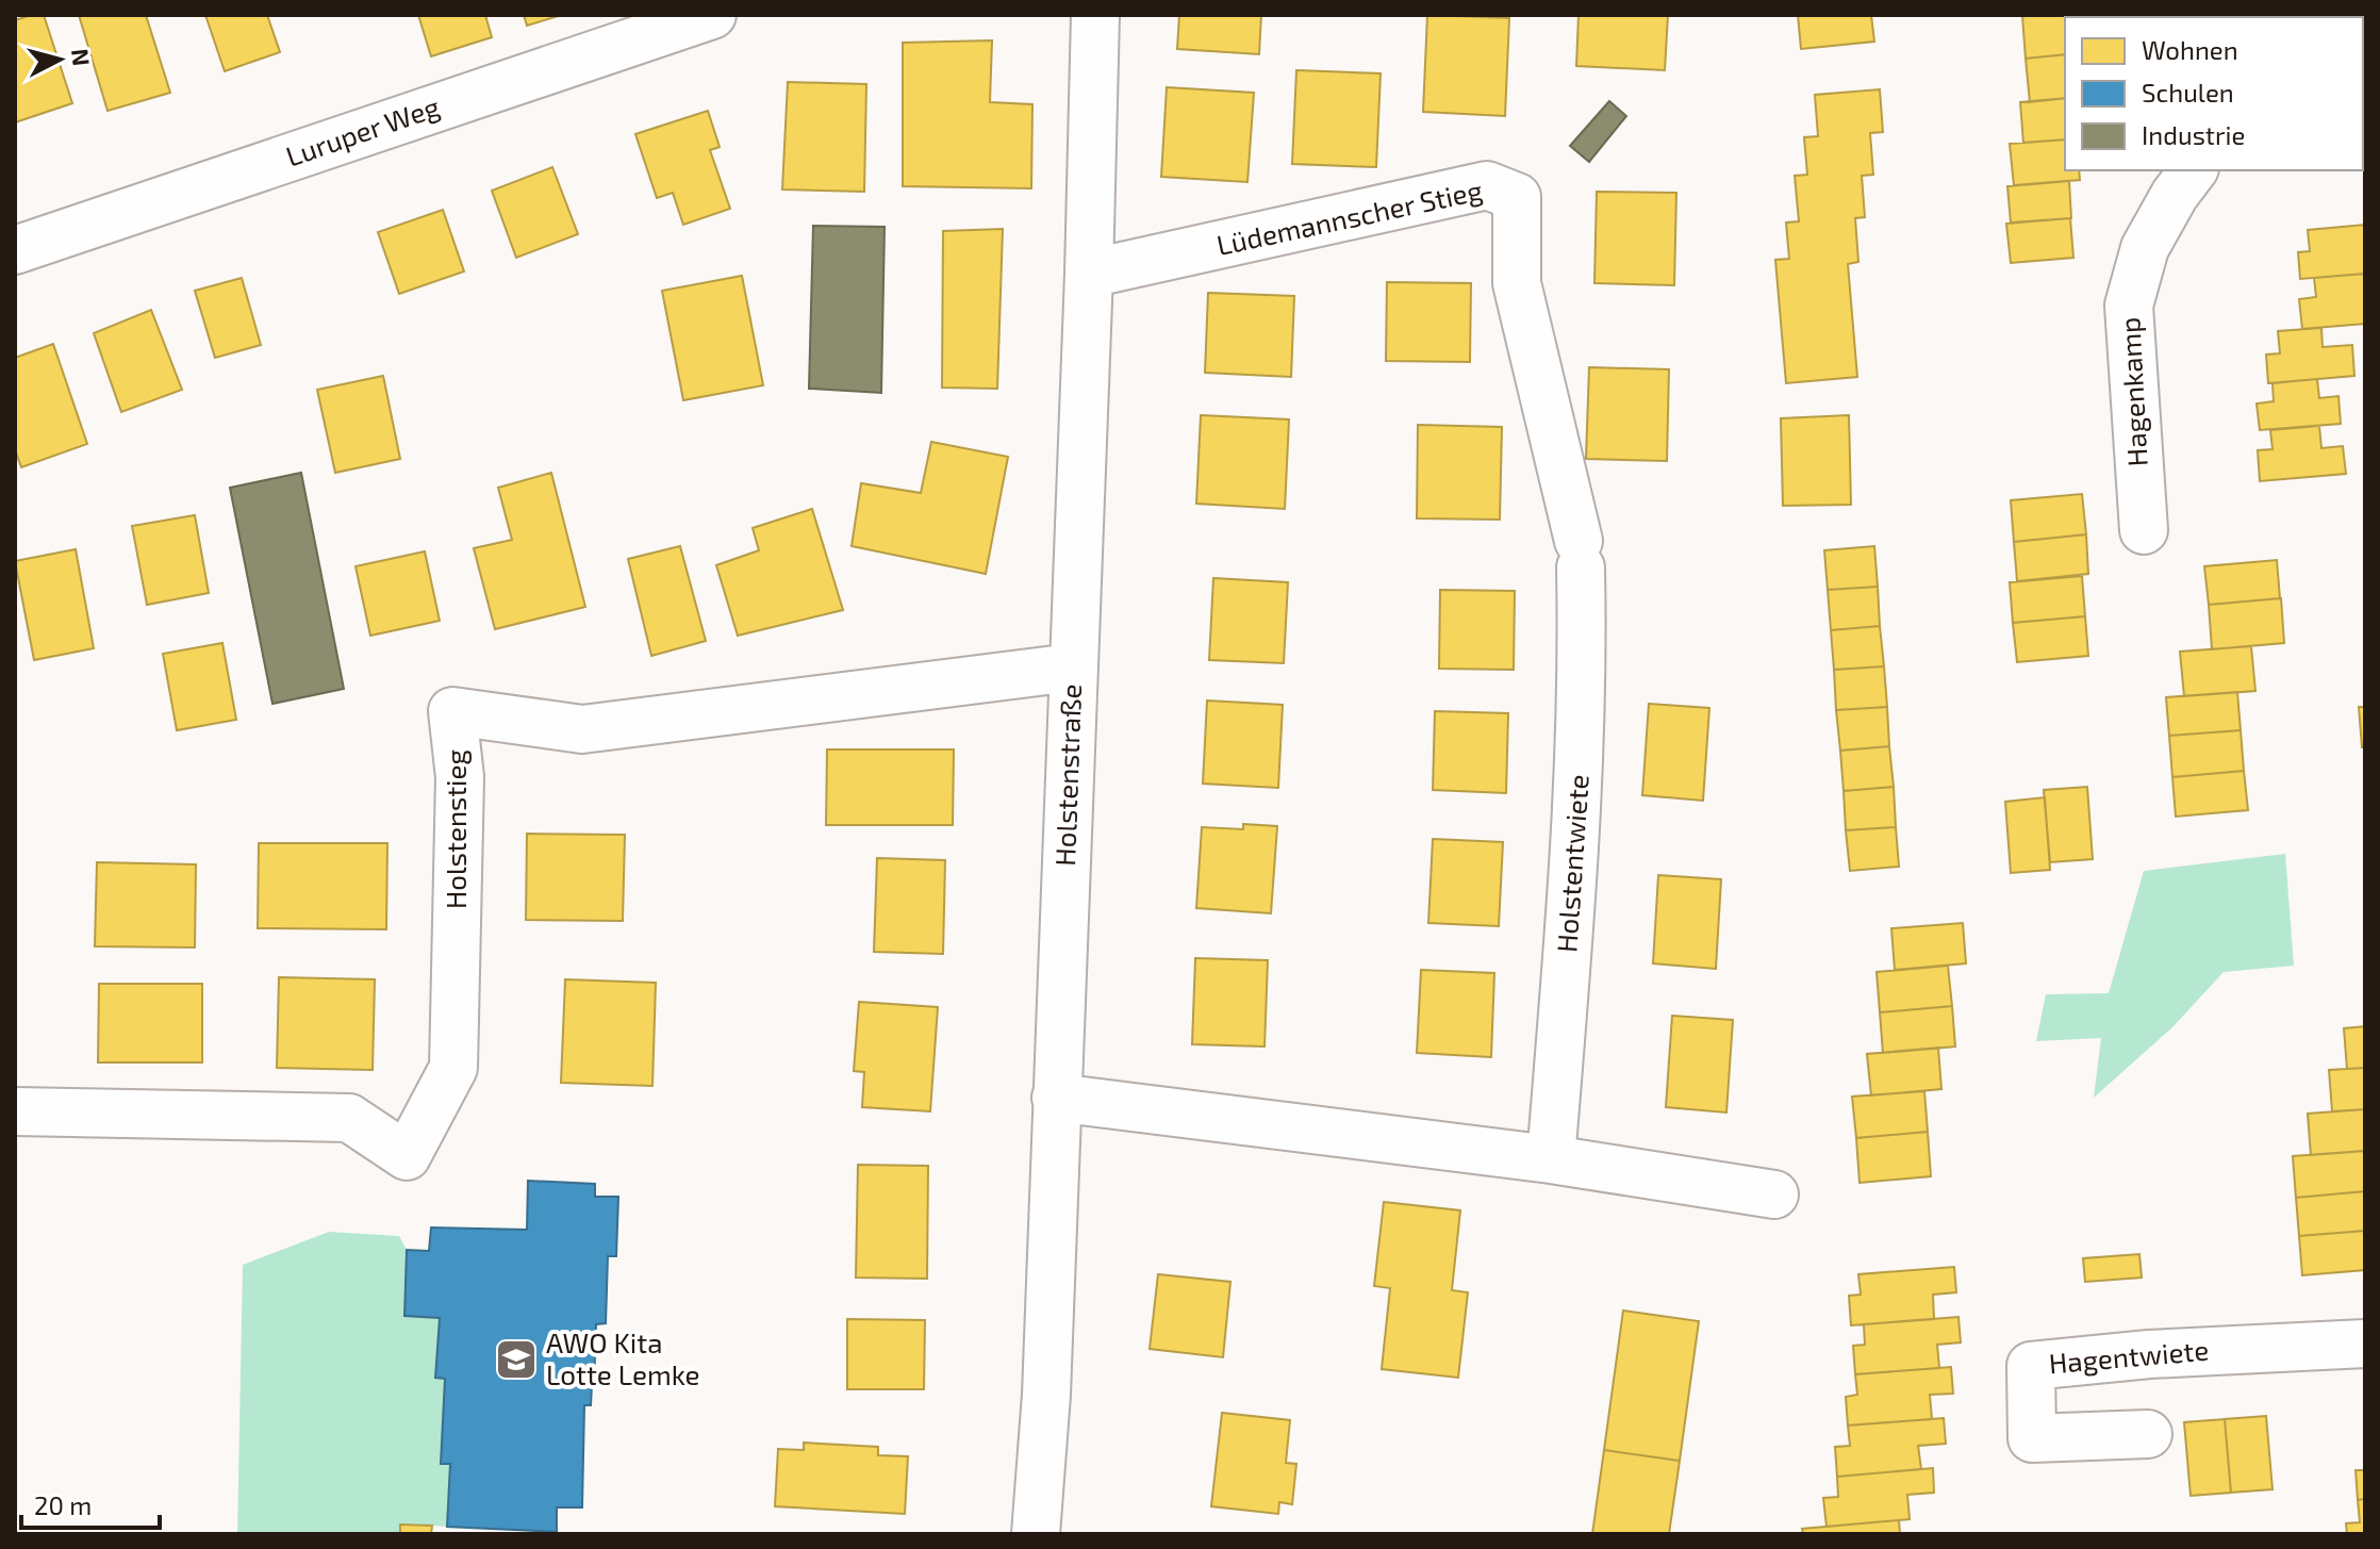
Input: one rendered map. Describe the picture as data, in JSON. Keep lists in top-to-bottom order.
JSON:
{
  "streets": {
    "street": [
      "Luruper Weg",
      "Lüdemannscher Stieg",
      "Hagenkamp",
      "Holstenstraße",
      "Holstenstieg",
      "Holstentwiete",
      "Hagentwiete"
    ]
  },
  "crossings": [
    ["Lüdemannscher Stieg", "Holstenstraße"],
    ["Lüdemannscher Stieg", "Holstentwiete"],
    ["Holstenstraße", "Holstenstieg"]
  ],
  "places": {
    "school or university": ["AWO Kita Lotte Lemke"]
  },
  "legend": ["Wohnen", "Schulen", "Industrie"],
  "scale_bar": "20 m",
  "north": "right"
}
